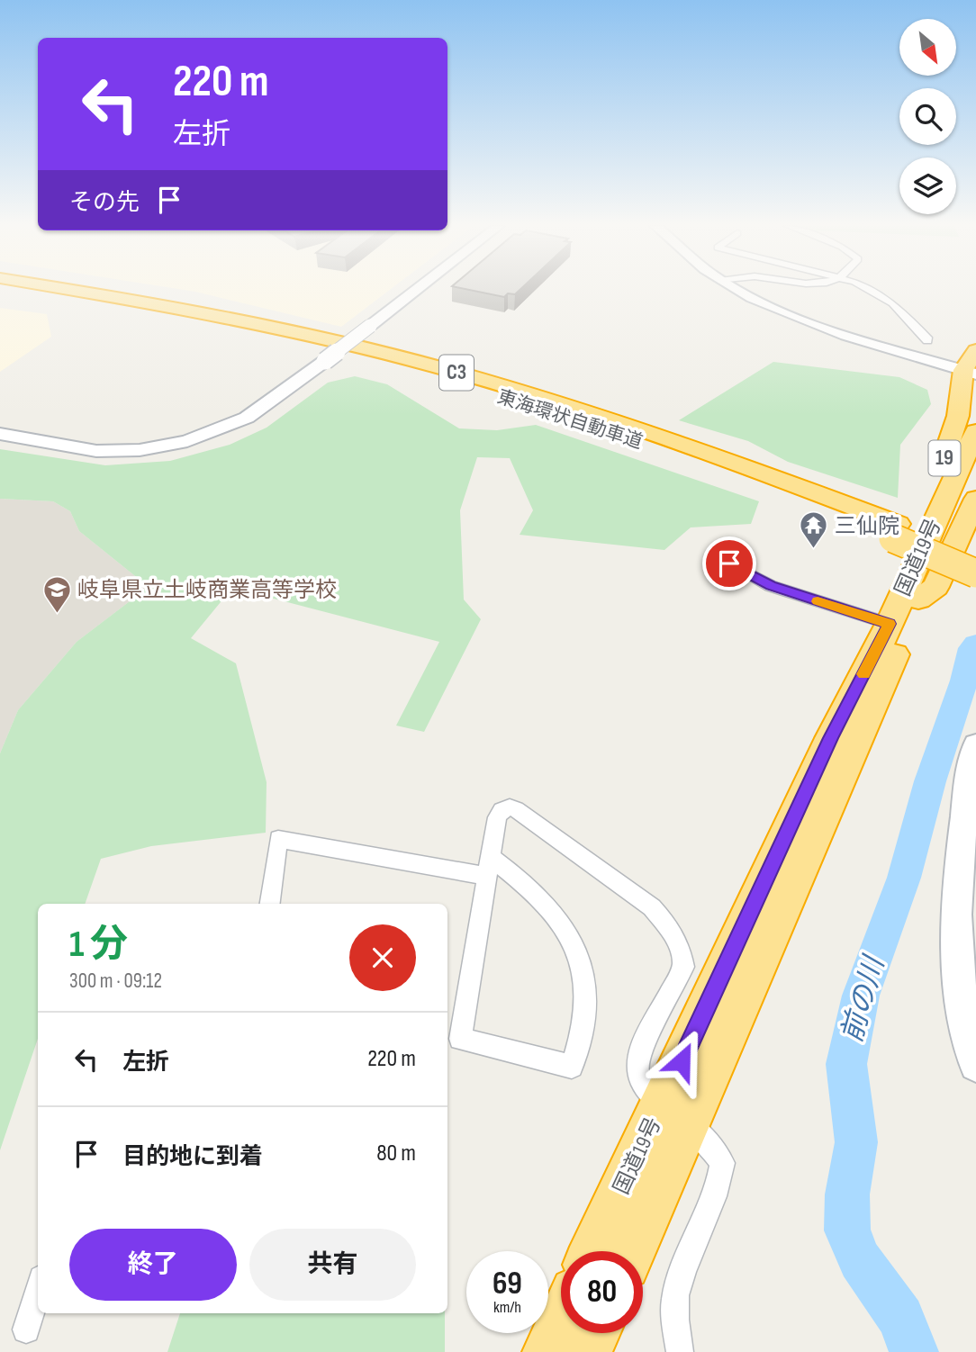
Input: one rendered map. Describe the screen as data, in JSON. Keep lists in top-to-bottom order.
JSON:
{
  "streets": {
    "highway": [
      "C3",
      "東海環状自動車道",
      "19",
      "国道19号"
    ]
  },
  "crossings": [
    ["東海環状自動車道", "19"],
    ["東海環状自動車道", "国道19号"],
    ["19", "国道19号"]
  ],
  "water": ["前の川"],
  "places": {
    "temple": ["三仙院"],
    "school or university": ["岐阜県立土岐商業高等学校"]
  },
  "north": "bottom right",
  "page": {
    "turn": ["220 m", "左折"],
    "then": "その先",
    "heading": ["1 分", "300 m · 09:12"],
    "list": [
      {
        "name": "左折",
        "value": "220 m"
      },
      {
        "name": "目的地に到着",
        "value": "80 m"
      }
    ],
    "buttons": ["終了", "共有"],
    "speed": "69 km/h",
    "limit": "80"
  }
}
